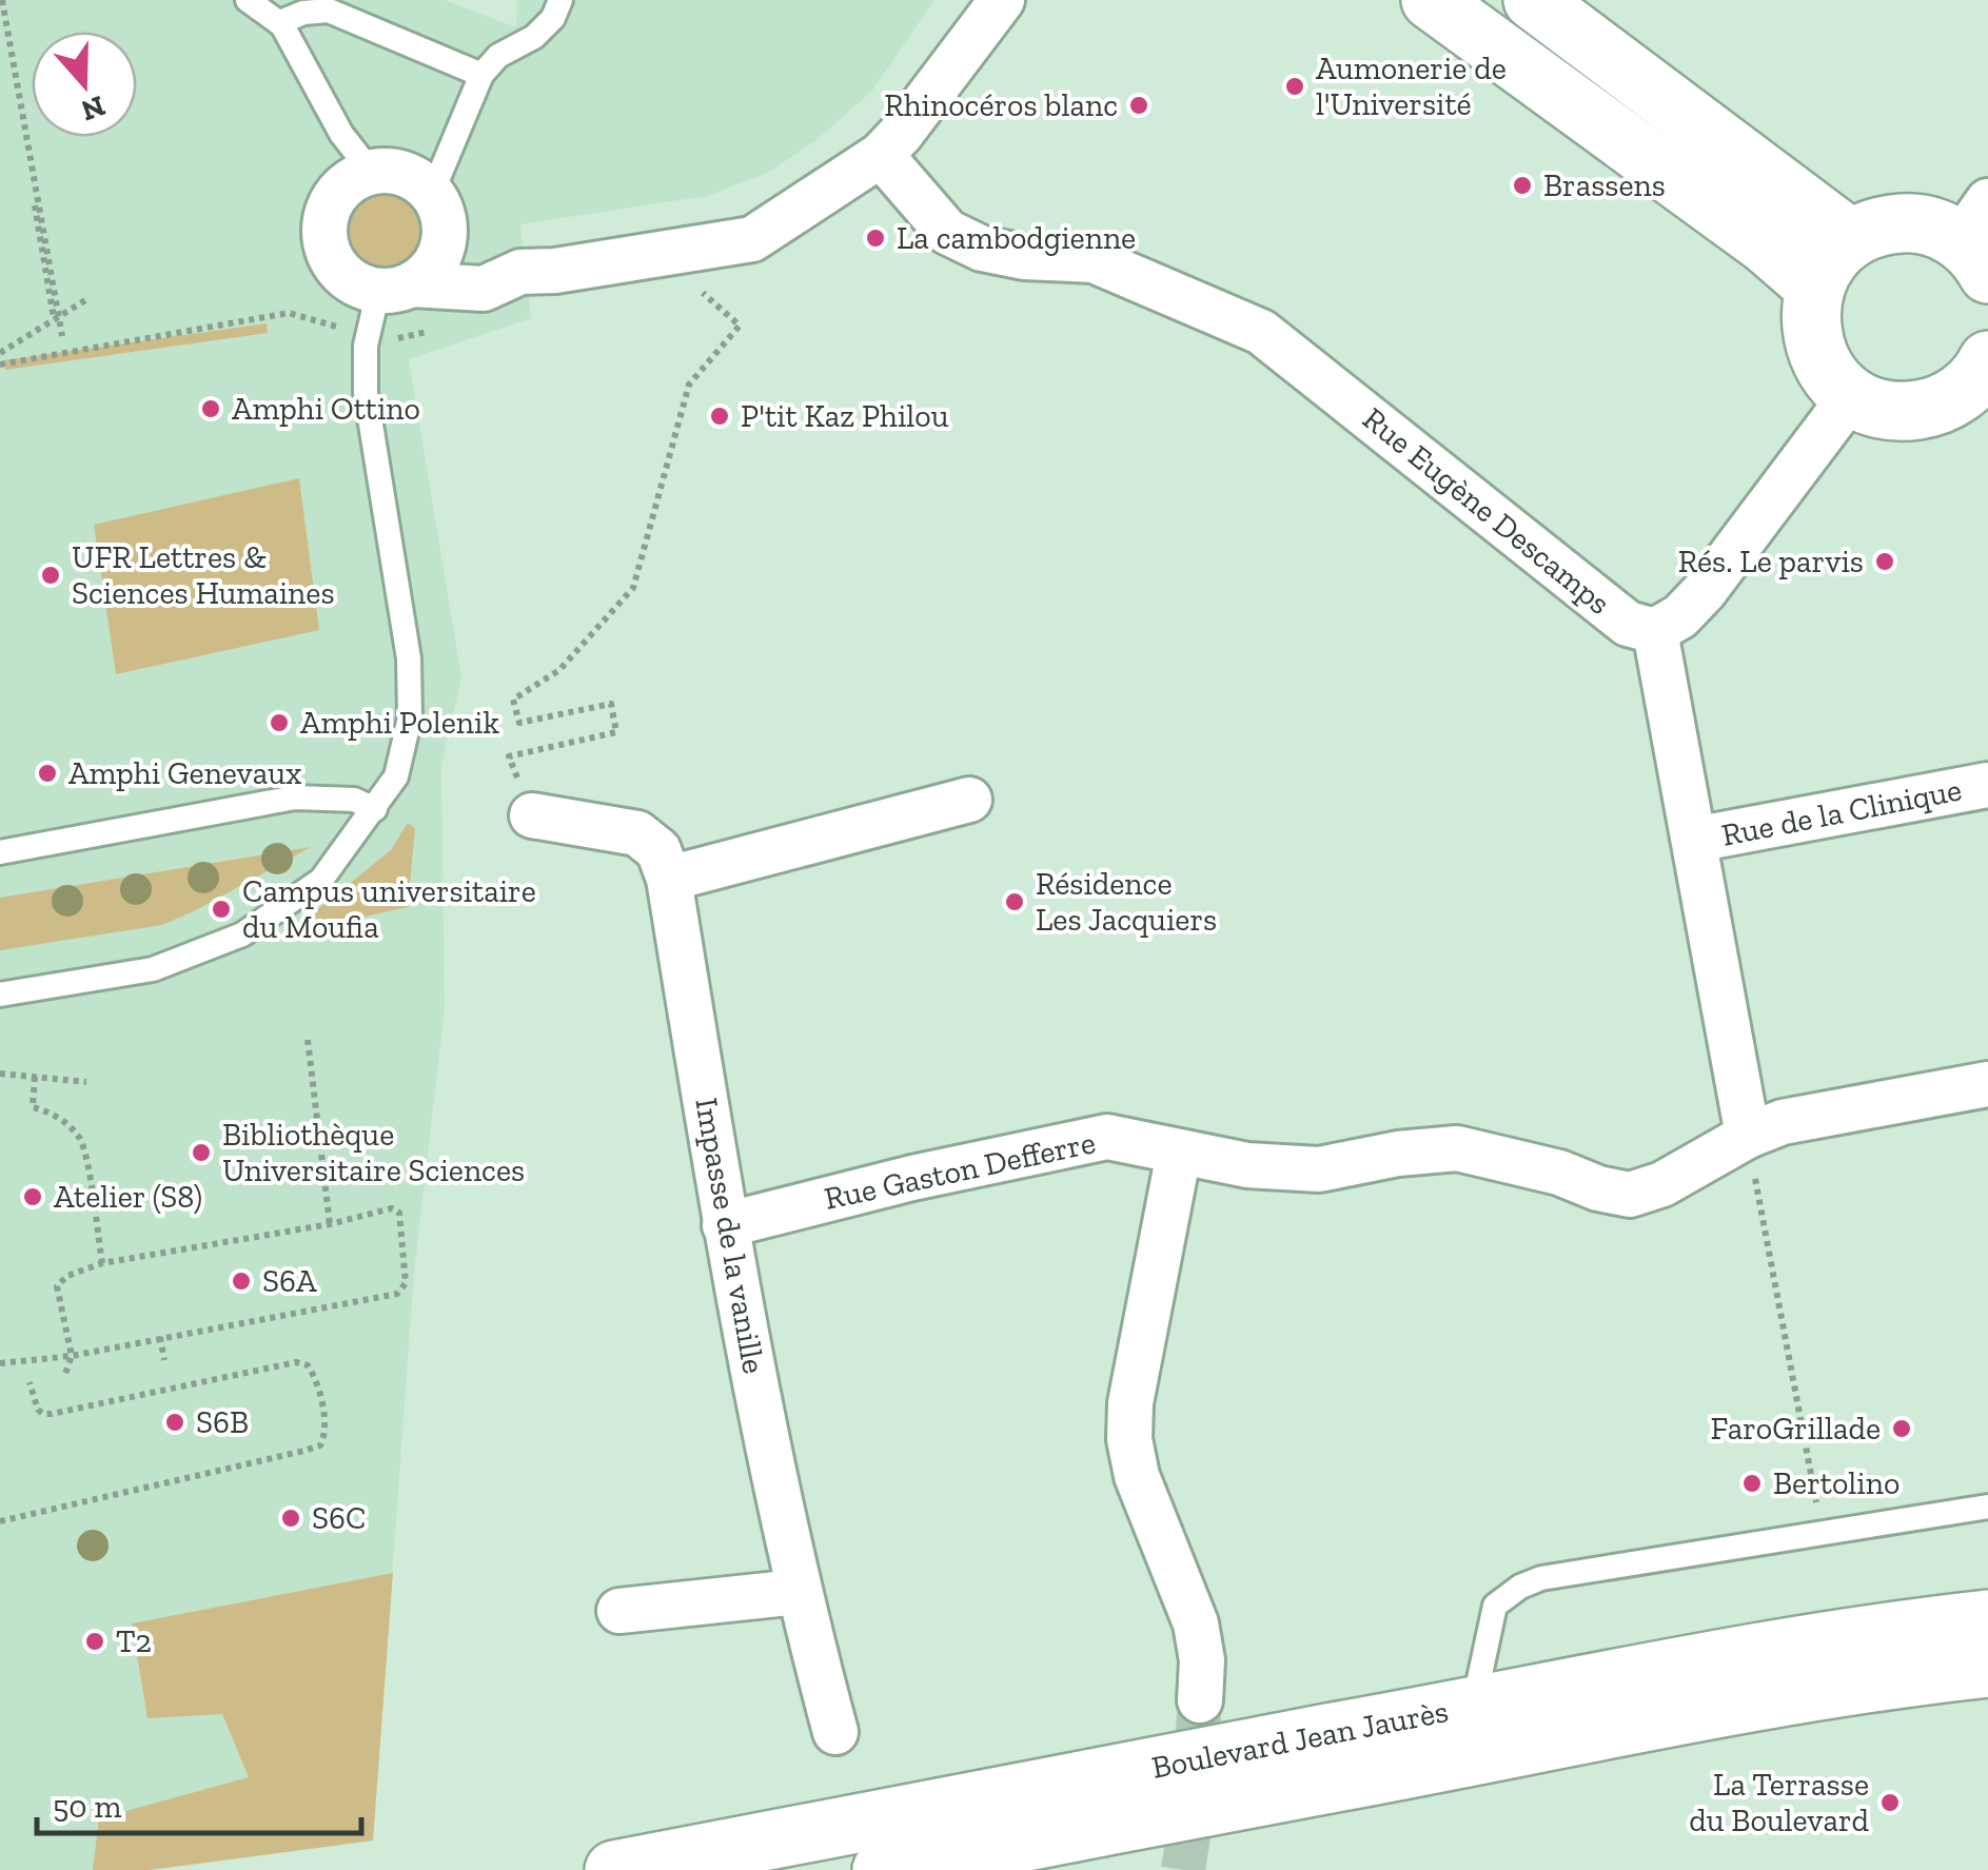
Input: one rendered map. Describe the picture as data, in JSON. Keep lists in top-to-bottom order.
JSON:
{
  "streets": {
    "main road": ["Boulevard Jean Jaurès"],
    "street": [
      "Rue Eugène Descamps",
      "Rue de la Clinique",
      "Rue Gaston Defferre",
      "Impasse de la vanille"
    ]
  },
  "crossings": [
    ["Rue Gaston Defferre", "Impasse de la vanille"]
  ],
  "places": [
    "Aumonerie de l'Université",
    "Rhinocéros blanc",
    "Brassens",
    "La cambodgienne",
    "Amphi Ottino",
    "P'tit Kaz Philou",
    "Rés. Le parvis",
    "UFR Lettres & Sciences Humaines",
    "Amphi Polenik",
    "Amphi Genevaux",
    "Résidence Les Jacquiers",
    "Campus universitaire du Moufia",
    "Bibliothèque Universitaire Sciences",
    "Atelier (S8)",
    "S6A",
    "S6B",
    "FaroGrillade",
    "Bertolino",
    "S6C",
    "T2",
    "La Terrasse du Boulevard"
  ],
  "scale_bar": "50 m",
  "north": "bottom"
}
